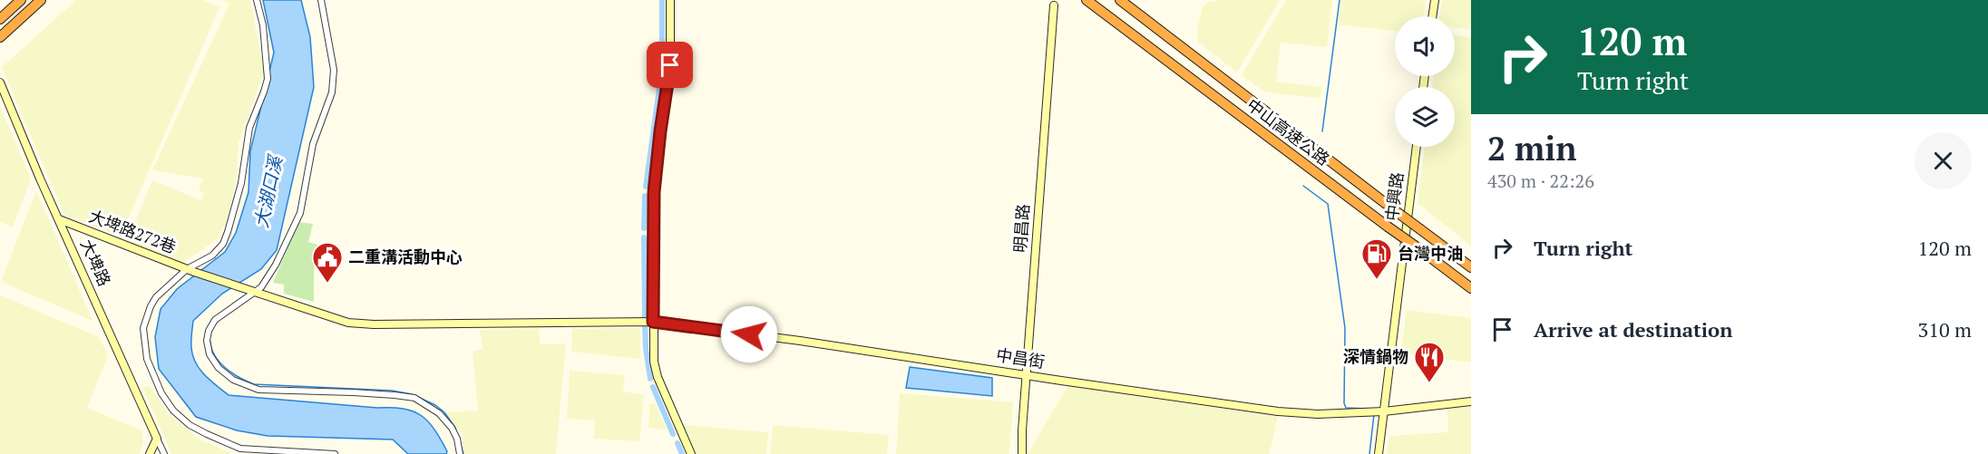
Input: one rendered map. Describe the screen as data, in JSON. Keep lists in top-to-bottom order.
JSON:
{
  "streets": {
    "highway": ["中山高速公路"],
    "street": [
      "中興路",
      "明昌路",
      "大埤路272巷",
      "大埤路",
      "中昌街"
    ]
  },
  "crossings": [
    ["中興路", "中昌街"],
    ["明昌路", "中昌街"],
    ["大埤路272巷", "大埤路"],
    ["大埤路272巷", "中昌街"]
  ],
  "water": ["大湖口溪"],
  "places": {
    "fuel station": ["台灣中油"],
    "public building": ["二重溝活動中心"],
    "restaurant": ["深情鍋物"]
  },
  "page": {
    "turn": ["120 m", "Turn right"],
    "heading": ["2 min", "430 m · 22:26"],
    "list": [
      {
        "name": "Turn right",
        "value": "120 m"
      },
      {
        "name": "Arrive at destination",
        "value": "310 m"
      }
    ]
  }
}
